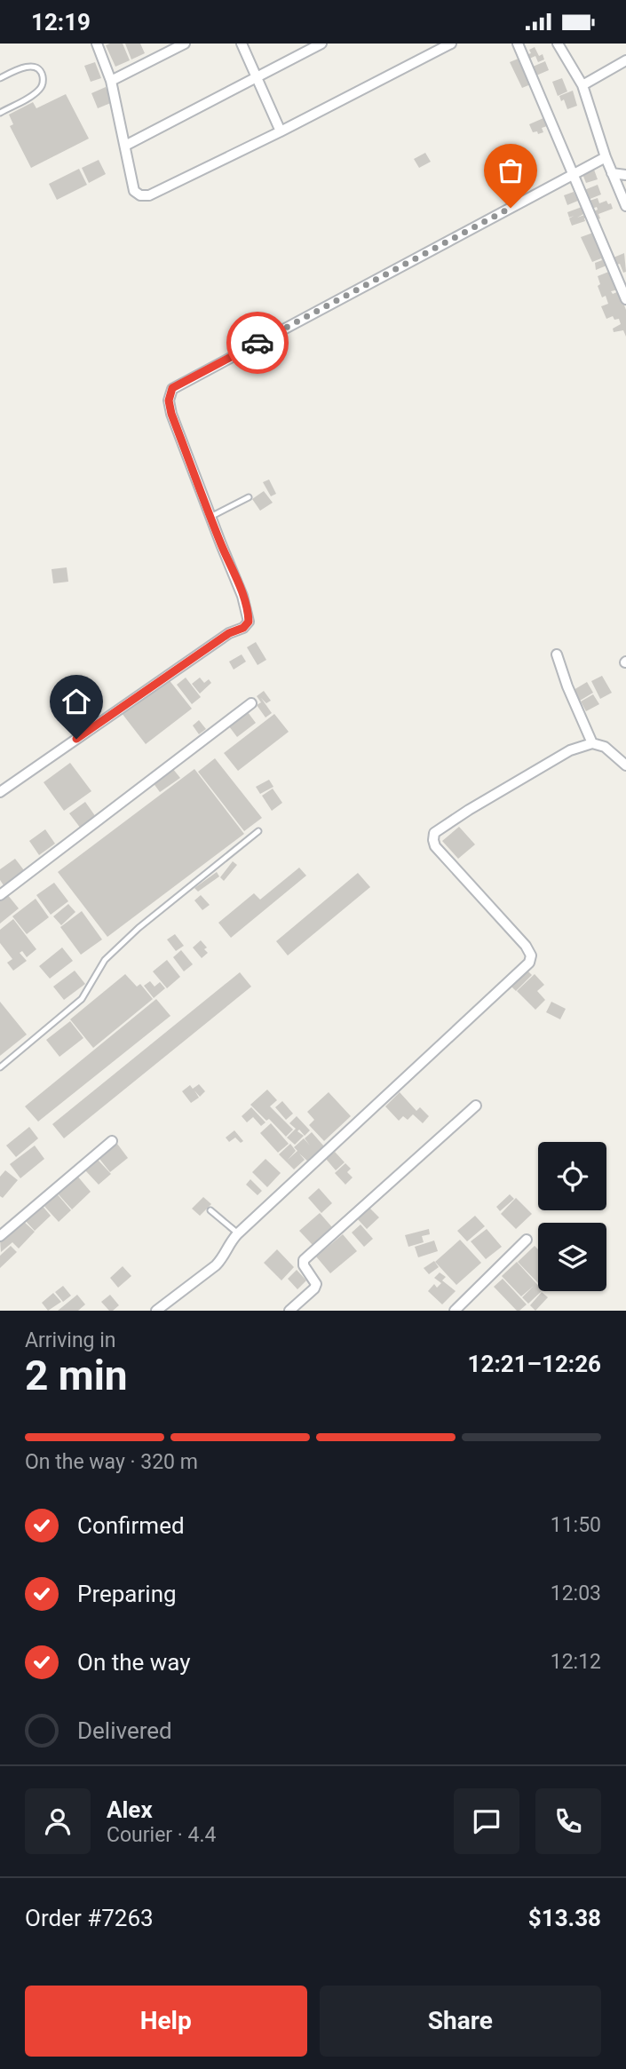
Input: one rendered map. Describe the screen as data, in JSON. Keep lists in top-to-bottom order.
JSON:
{
  "page": {
    "status": "12:19",
    "heading": ["2 min", "Arriving in", "12:21–12:26"],
    "panel": [
      "Alex",
      "Courier · 4.4",
      "Order #7263",
      "$13.38"
    ],
    "bar": "On the way · 320 m",
    "list": [
      ["Confirmed", "11:50"],
      ["Preparing", "12:03"],
      ["On the way", "12:12"],
      "Delivered"
    ],
    "buttons": ["Help", "Share"]
  }
}
